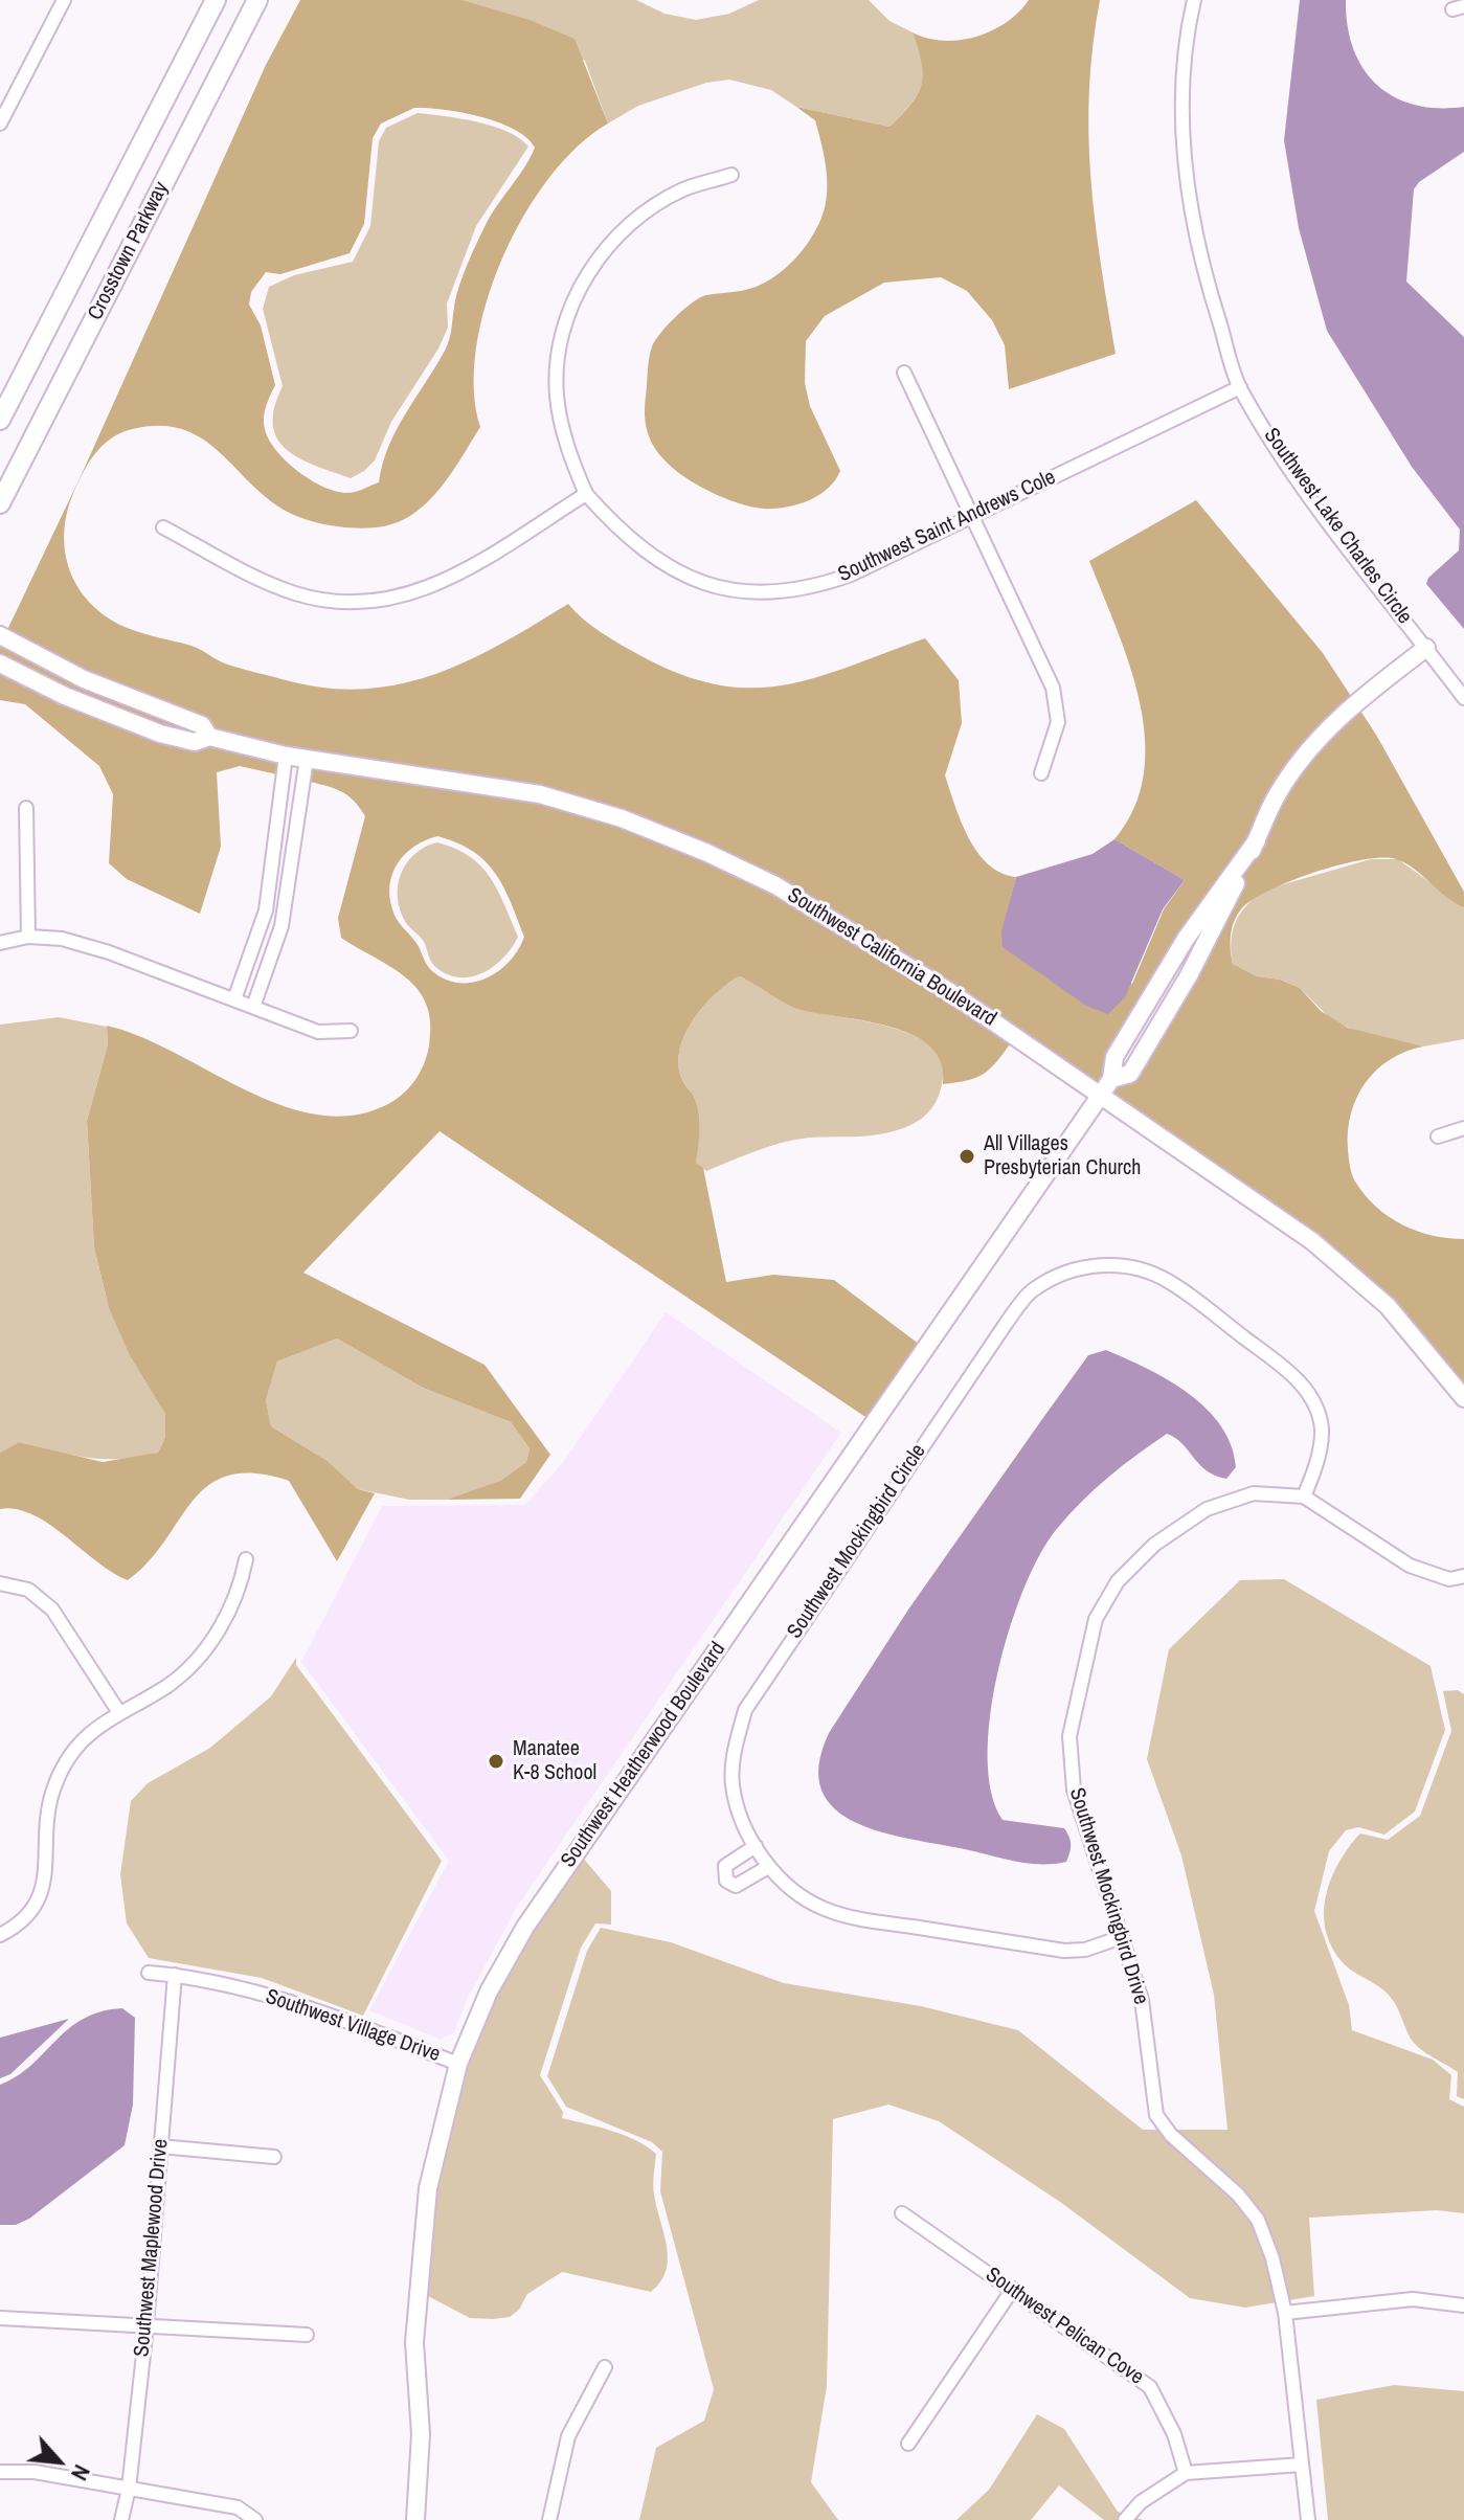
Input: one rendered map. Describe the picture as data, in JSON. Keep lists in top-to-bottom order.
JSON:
{
  "streets": {
    "main road": ["Crosstown Parkway"],
    "street": [
      "Southwest Saint Andrews Cole",
      "Southwest Lake Charles Circle",
      "Southwest California Boulevard",
      "Southwest Mockingbird Circle",
      "Southwest Heatherwood Boulevard",
      "Southwest Mockingbird Drive",
      "Southwest Village Drive",
      "Southwest Maplewood Drive",
      "Southwest Pelican Cove"
    ]
  },
  "crossings": [
    ["Southwest Saint Andrews Cole", "Southwest Lake Charles Circle"],
    ["Southwest Lake Charles Circle", "Southwest Heatherwood Boulevard"],
    ["Southwest California Boulevard", "Southwest Heatherwood Boulevard"],
    ["Southwest Mockingbird Circle", "Southwest Mockingbird Drive"],
    ["Southwest Heatherwood Boulevard", "Southwest Village Drive"],
    ["Southwest Village Drive", "Southwest Maplewood Drive"]
  ],
  "places": ["All Villages Presbyterian Church", "Manatee K-8 School"],
  "north": "bottom right"
}
